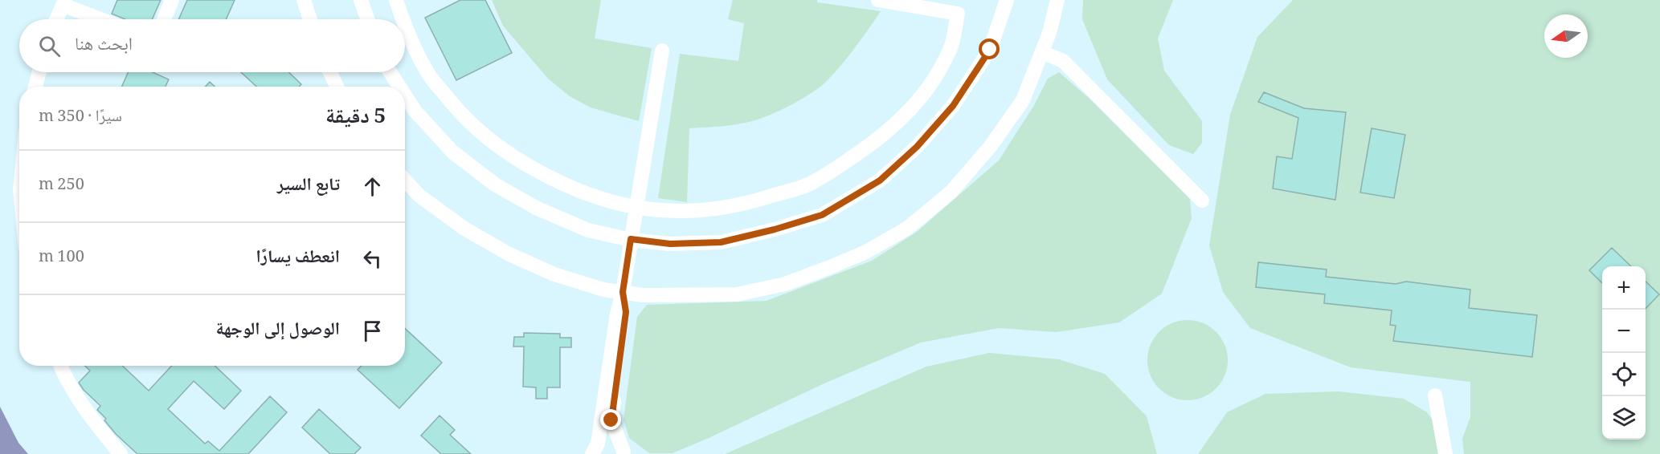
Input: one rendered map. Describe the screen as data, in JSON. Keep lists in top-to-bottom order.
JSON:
{
  "north": "left",
  "page": {
    "search": "ابحث هنا",
    "heading": ["5 دقيقة", "سيرًا · 350 m"],
    "list": [
      ["تابع السير", "250 m"],
      ["انعطف يسارًا", "100 m"],
      "الوصول إلى الوجهة"
    ],
    "map_buttons": ["+", "−"]
  }
}
